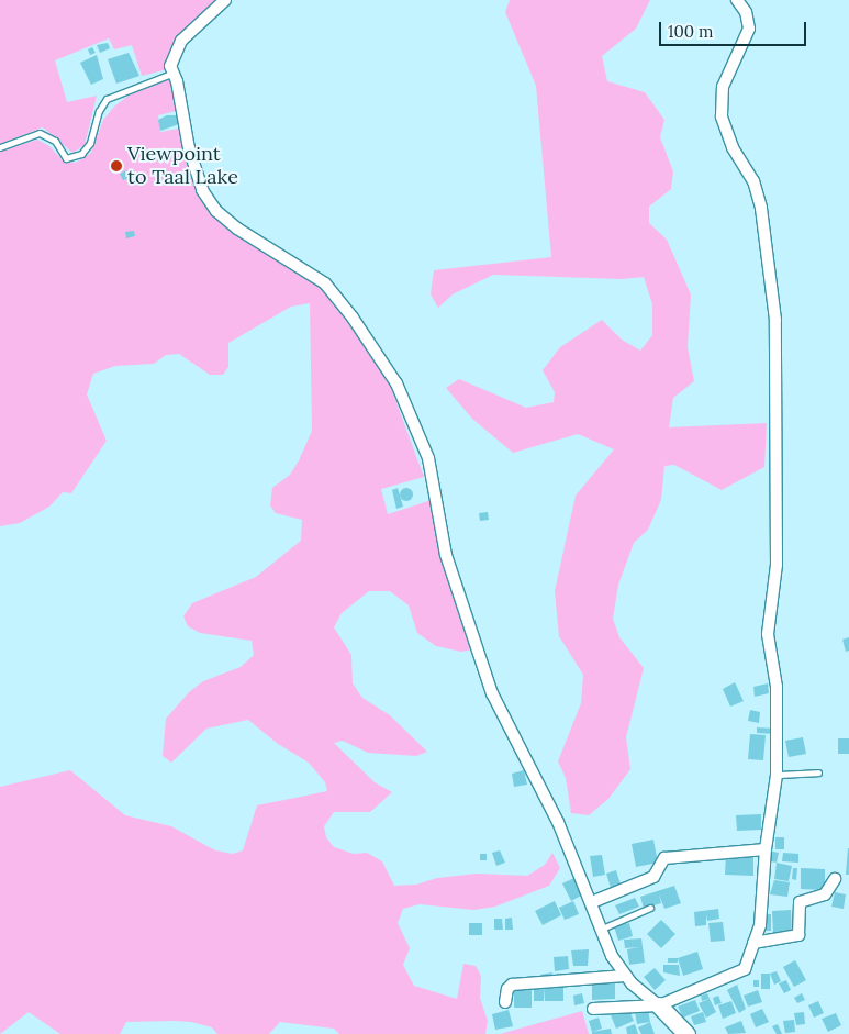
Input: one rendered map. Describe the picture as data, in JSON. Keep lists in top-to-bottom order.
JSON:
{
  "places": ["Viewpoint to Taal Lake"],
  "scale_bar": "100 m"
}
